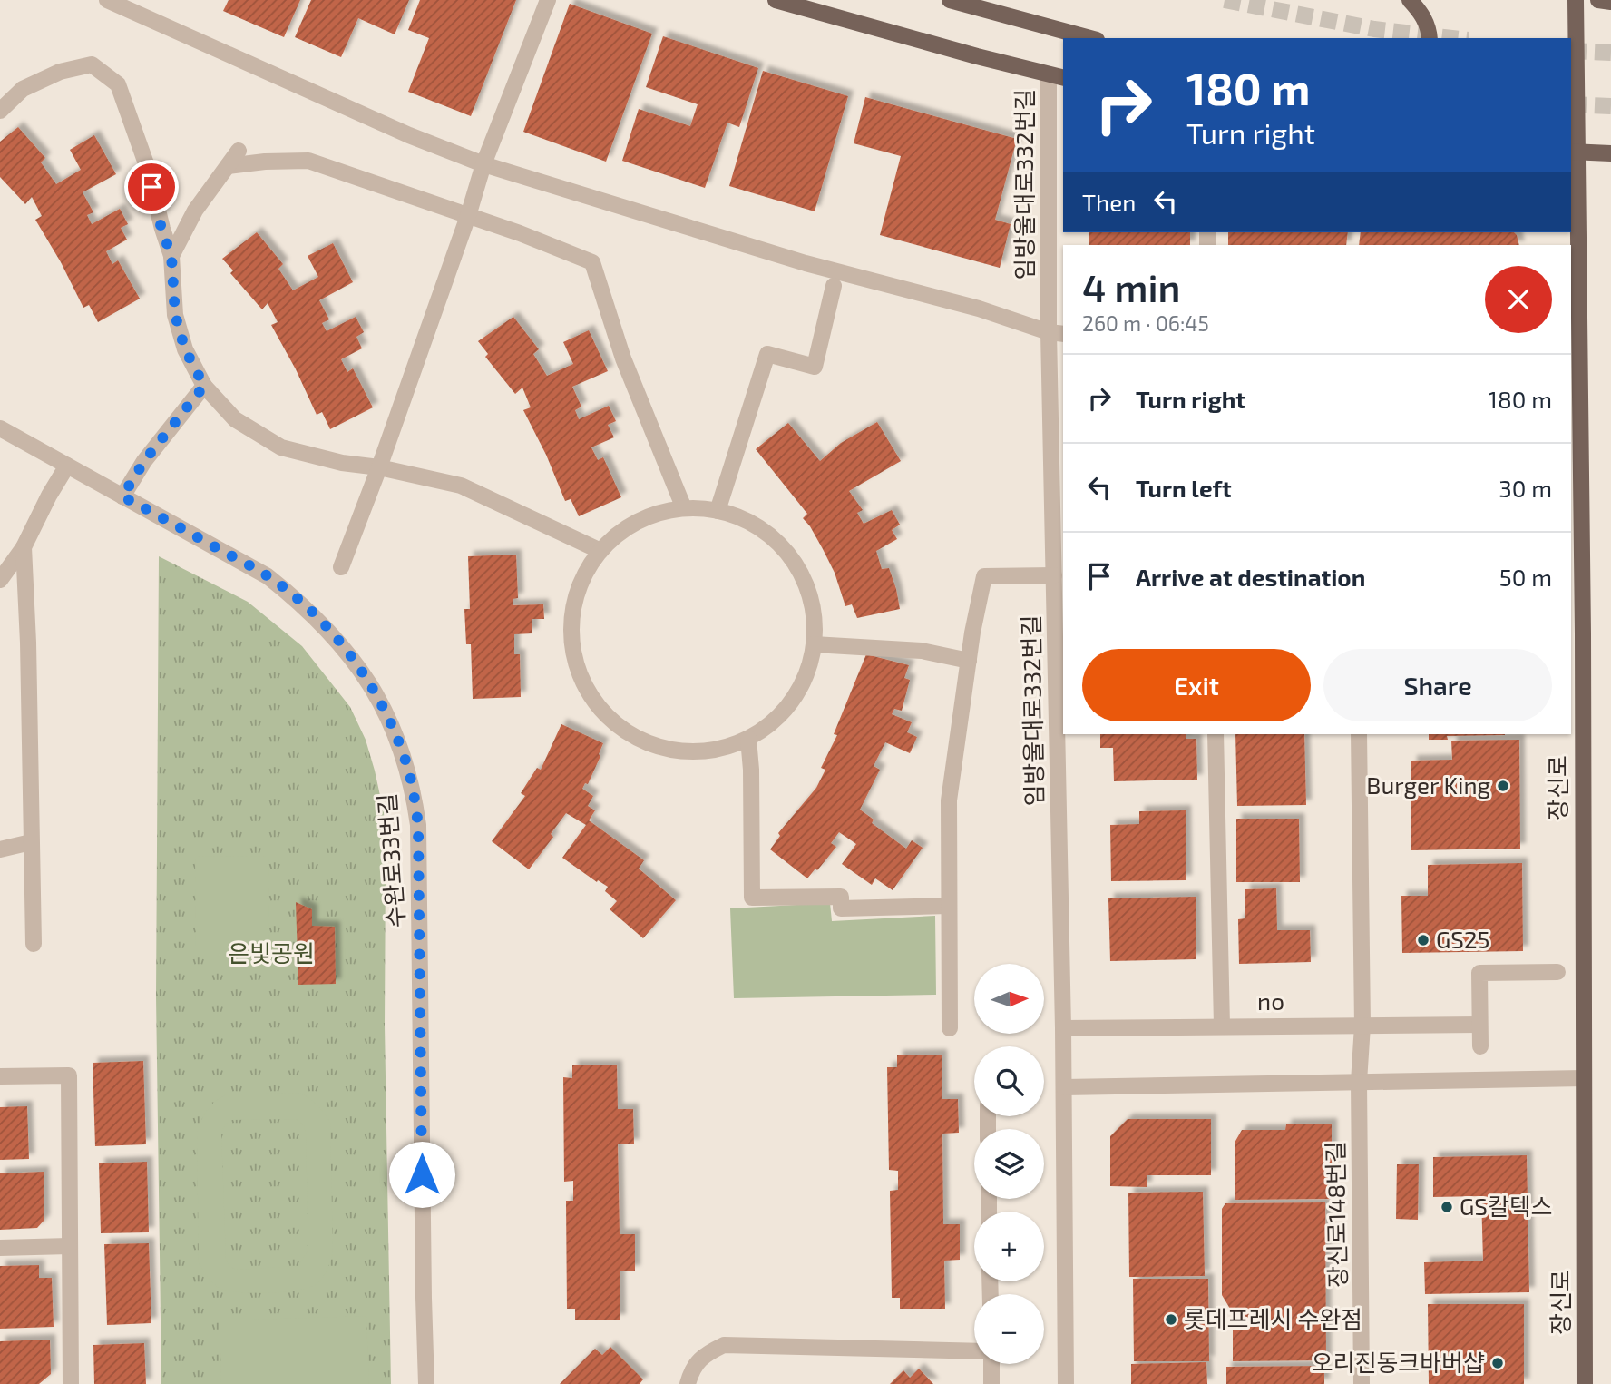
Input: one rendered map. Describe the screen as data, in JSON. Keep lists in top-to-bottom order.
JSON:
{
  "streets": {
    "main road": ["장신로"],
    "street": [
      "임방울대로332번길",
      "수완로33번길",
      "no",
      "장신로148번길"
    ]
  },
  "crossings": [
    ["임방울대로332번길", "no"]
  ],
  "parks": ["은빛공원"],
  "places": [
    "Burger King",
    "GS25",
    "GS칼텍스",
    "롯데프레시 수완점",
    "오리진동크바버샵"
  ],
  "north": "right",
  "page": {
    "turn": ["180 m", "Turn right"],
    "then": "Then",
    "heading": ["4 min", "260 m · 06:45"],
    "list": [
      {
        "name": "Turn right",
        "value": "180 m"
      },
      {
        "name": "Turn left",
        "value": "30 m"
      },
      {
        "name": "Arrive at destination",
        "value": "50 m"
      }
    ],
    "buttons": ["Exit", "Share"],
    "map_buttons": ["+", "−"]
  }
}
